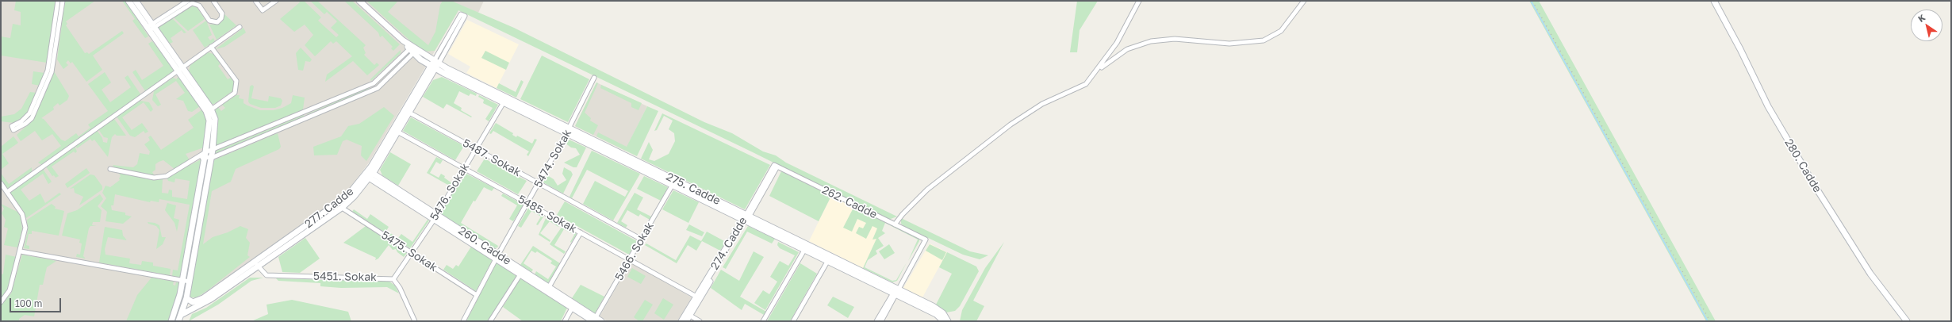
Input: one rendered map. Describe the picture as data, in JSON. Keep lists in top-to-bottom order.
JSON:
{
  "streets": {
    "street": [
      "5487. Sokak",
      "5474. Sokak",
      "280. Cadde",
      "275. Cadde",
      "5476. Sokak",
      "262. Cadde",
      "277. Cadde",
      "5485. Sokak",
      "274. Cadde",
      "260. Cadde",
      "5475. Sokak",
      "5466. Sokak",
      "5451. Sokak"
    ]
  },
  "crossings": [
    ["5487. Sokak", "5474. Sokak"],
    ["5487. Sokak", "5476. Sokak"],
    ["5487. Sokak", "277. Cadde"],
    ["5487. Sokak", "5466. Sokak"],
    ["5474. Sokak", "275. Cadde"],
    ["5474. Sokak", "5485. Sokak"],
    ["5474. Sokak", "260. Cadde"],
    ["5474. Sokak", "5475. Sokak"],
    ["275. Cadde", "5476. Sokak"],
    ["275. Cadde", "262. Cadde"],
    ["275. Cadde", "277. Cadde"],
    ["275. Cadde", "274. Cadde"],
    ["275. Cadde", "5466. Sokak"],
    ["5476. Sokak", "5485. Sokak"],
    ["5476. Sokak", "260. Cadde"],
    ["5476. Sokak", "5475. Sokak"],
    ["5476. Sokak", "5451. Sokak"],
    ["262. Cadde", "274. Cadde"],
    ["277. Cadde", "5485. Sokak"],
    ["277. Cadde", "260. Cadde"],
    ["277. Cadde", "5475. Sokak"],
    ["277. Cadde", "5451. Sokak"],
    ["5485. Sokak", "274. Cadde"],
    ["5485. Sokak", "5466. Sokak"],
    ["260. Cadde", "5466. Sokak"]
  ],
  "scale_bar": "100 m",
  "north": "top left"
}
